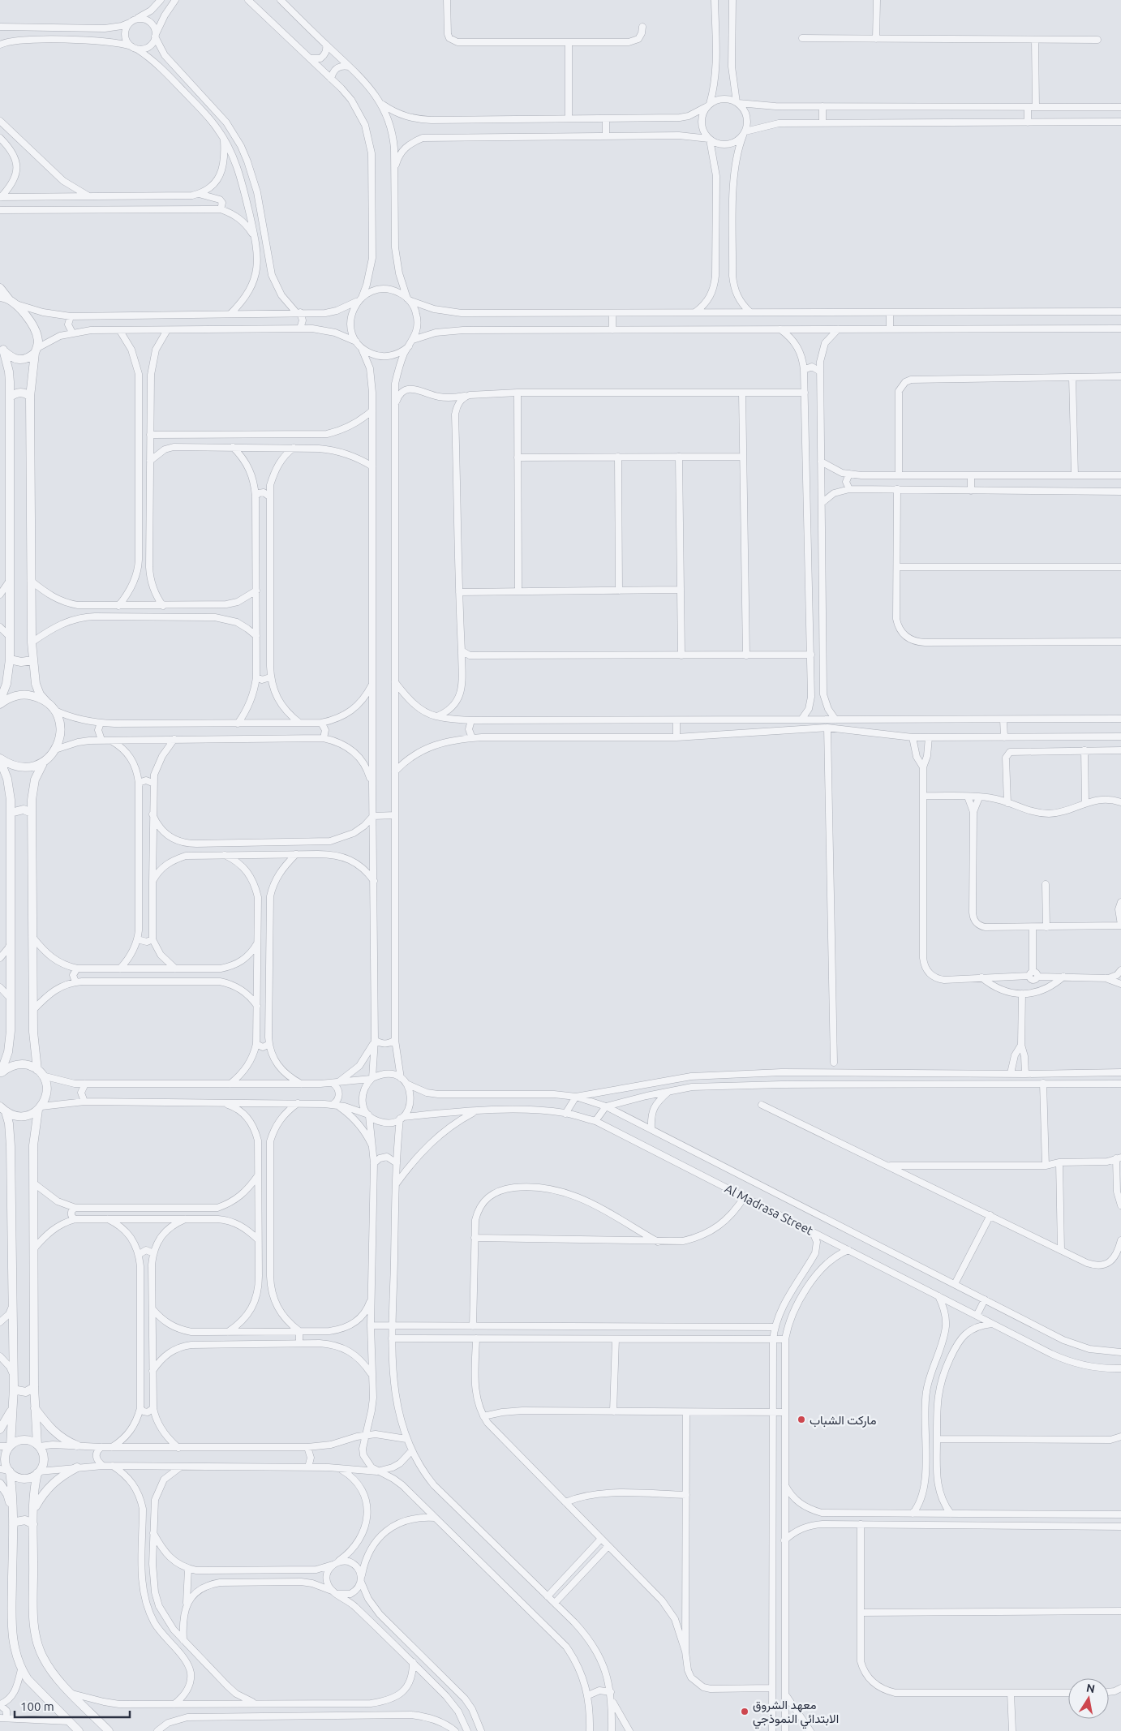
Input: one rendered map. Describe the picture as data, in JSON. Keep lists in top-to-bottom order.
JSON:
{
  "streets": {
    "street": ["Al Madrasa Street"]
  },
  "places": ["ماركت الشباب", "معهد الشروق الابتدائي النموذجي"],
  "scale_bar": "100 m",
  "north": "top"
}
